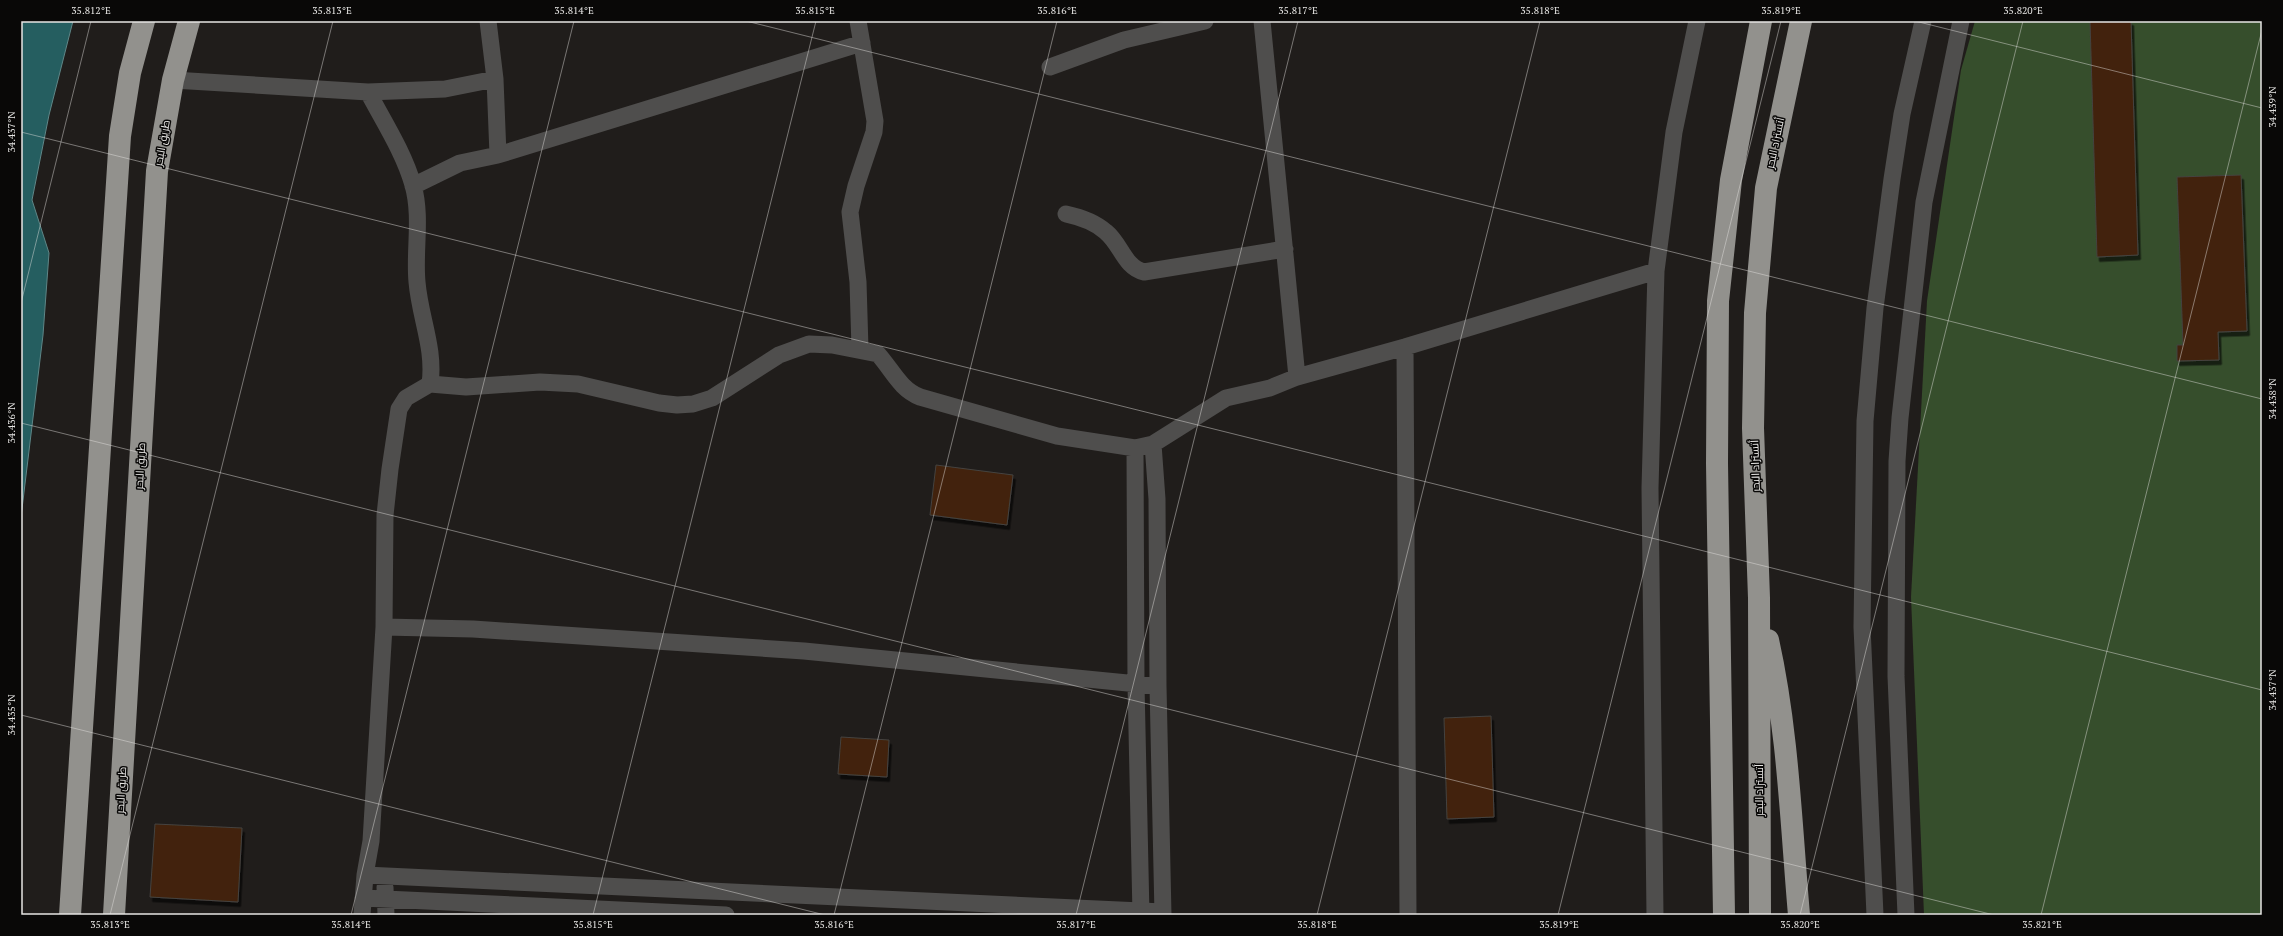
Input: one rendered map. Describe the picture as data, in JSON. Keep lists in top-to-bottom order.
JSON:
{
  "streets": {
    "highway": ["طريق البحر", "أتستراد البحر"]
  },
  "coordinates": [
    "35.812°E",
    "35.813°E",
    "35.814°E",
    "35.815°E",
    "35.816°E",
    "35.817°E",
    "35.818°E",
    "35.819°E",
    "35.820°E",
    "34.439°N",
    "34.437°N",
    "34.438°N",
    "34.436°N",
    "34.435°N",
    "35.821°E"
  ]
}
